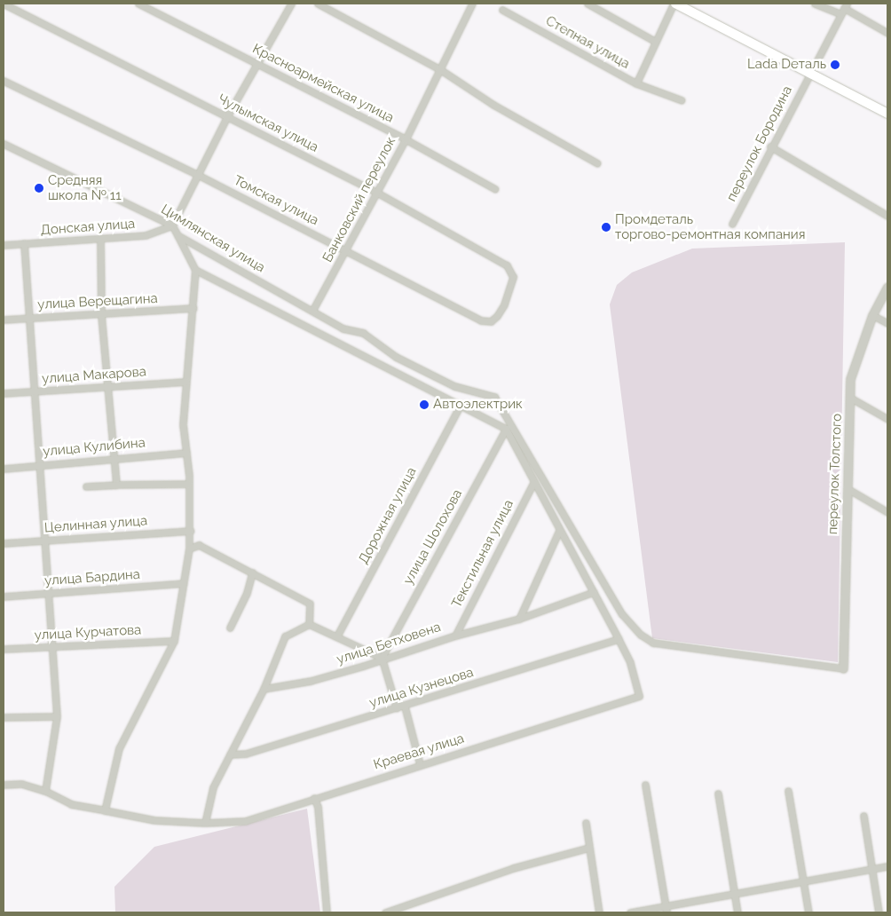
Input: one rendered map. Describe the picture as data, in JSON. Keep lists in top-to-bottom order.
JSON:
{
  "streets": {
    "street": [
      "Степная улица",
      "Красноармейская улица",
      "Чулымская улица",
      "переулок Бородина",
      "Банковский переулок",
      "Томская улица",
      "Донская улица",
      "Цимлянская улица",
      "улица Верещагина",
      "улица Макарова",
      "улица Кулибина",
      "переулок Толстого",
      "Дорожная улица",
      "Целинная улица",
      "улица Шолохова",
      "Текстильная улица",
      "улица Бардина",
      "улица Курчатова",
      "улица Бетховена",
      "улица Кузнецова",
      "Краевая улица"
    ]
  },
  "crossings": [
    ["Красноармейская улица", "Банковский переулок"],
    ["Чулымская улица", "Банковский переулок"],
    ["Чулымская улица", "Томская улица"],
    ["Банковский переулок", "Томская улица"],
    ["Банковский переулок", "Цимлянская улица"],
    ["Донская улица", "Цимлянская улица"],
    ["Цимлянская улица", "переулок Толстого"],
    ["улица Шолохова", "улица Бетховена"],
    ["Текстильная улица", "улица Бетховена"],
    ["улица Кузнецова", "Краевая улица"]
  ],
  "places": [
    "Lada Dеталь",
    "Средняя школа № 11",
    "Промдеталь торгово-ремонтная компания",
    "Автоэлектрик"
  ]
}
